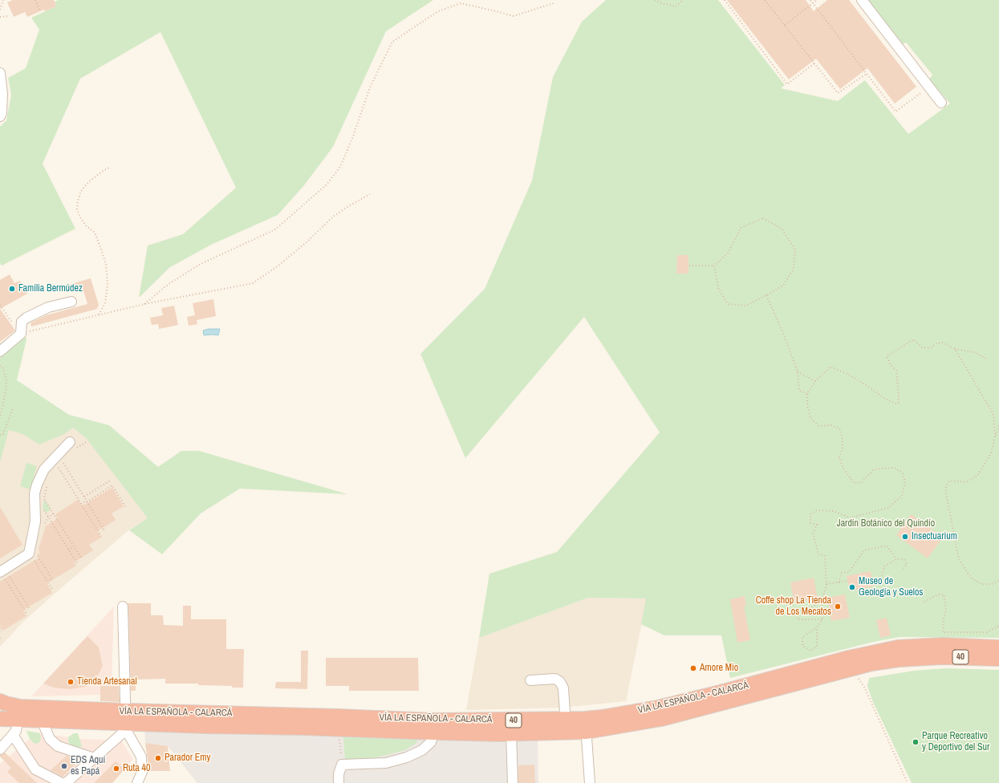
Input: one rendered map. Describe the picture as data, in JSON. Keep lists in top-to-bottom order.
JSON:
{
  "streets": {
    "highway": ["40", "VÍA LA ESPAÑOLA - CALARCÁ"]
  },
  "parks": ["Jardín Botánico del Quindío"],
  "places": [
    "Familia Bermúdez",
    "Insectuarium",
    "Museo de Geología y Suelos",
    "Coffe shop La Tienda de Los Mecatos",
    "Amore Mio",
    "Tienda Artesanal",
    "Parque Recreativo y Deportivo del Sur",
    "Parador Emy",
    "EDS Aquí es Papá",
    "Ruta 40"
  ]
}
